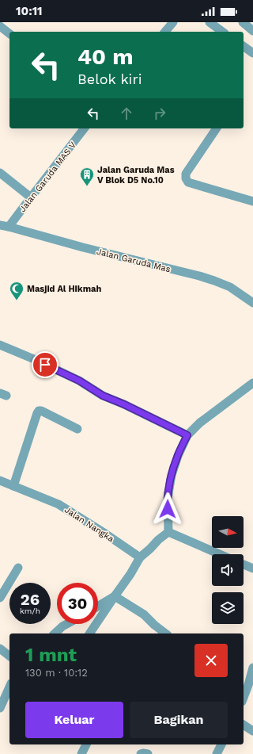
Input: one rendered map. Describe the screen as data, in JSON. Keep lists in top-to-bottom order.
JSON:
{
  "streets": {
    "street": ["Jalan Garuda MAS V", "Jalan Garuda Mas", "Jalan Nangka"]
  },
  "crossings": [
    ["Jalan Garuda MAS V", "Jalan Garuda Mas"]
  ],
  "places": {
    "building": ["Jalan Garuda Mas V Blok D5 No.10"],
    "mosque": ["Masjid Al Hikmah"]
  },
  "north": "right",
  "page": {
    "status": "10:11",
    "turn": ["40 m", "Belok kiri"],
    "speed": "26 km/h",
    "limit": "30",
    "heading": ["1 mnt", "130 m · 10:12"],
    "buttons": ["Keluar", "Bagikan"]
  }
}
